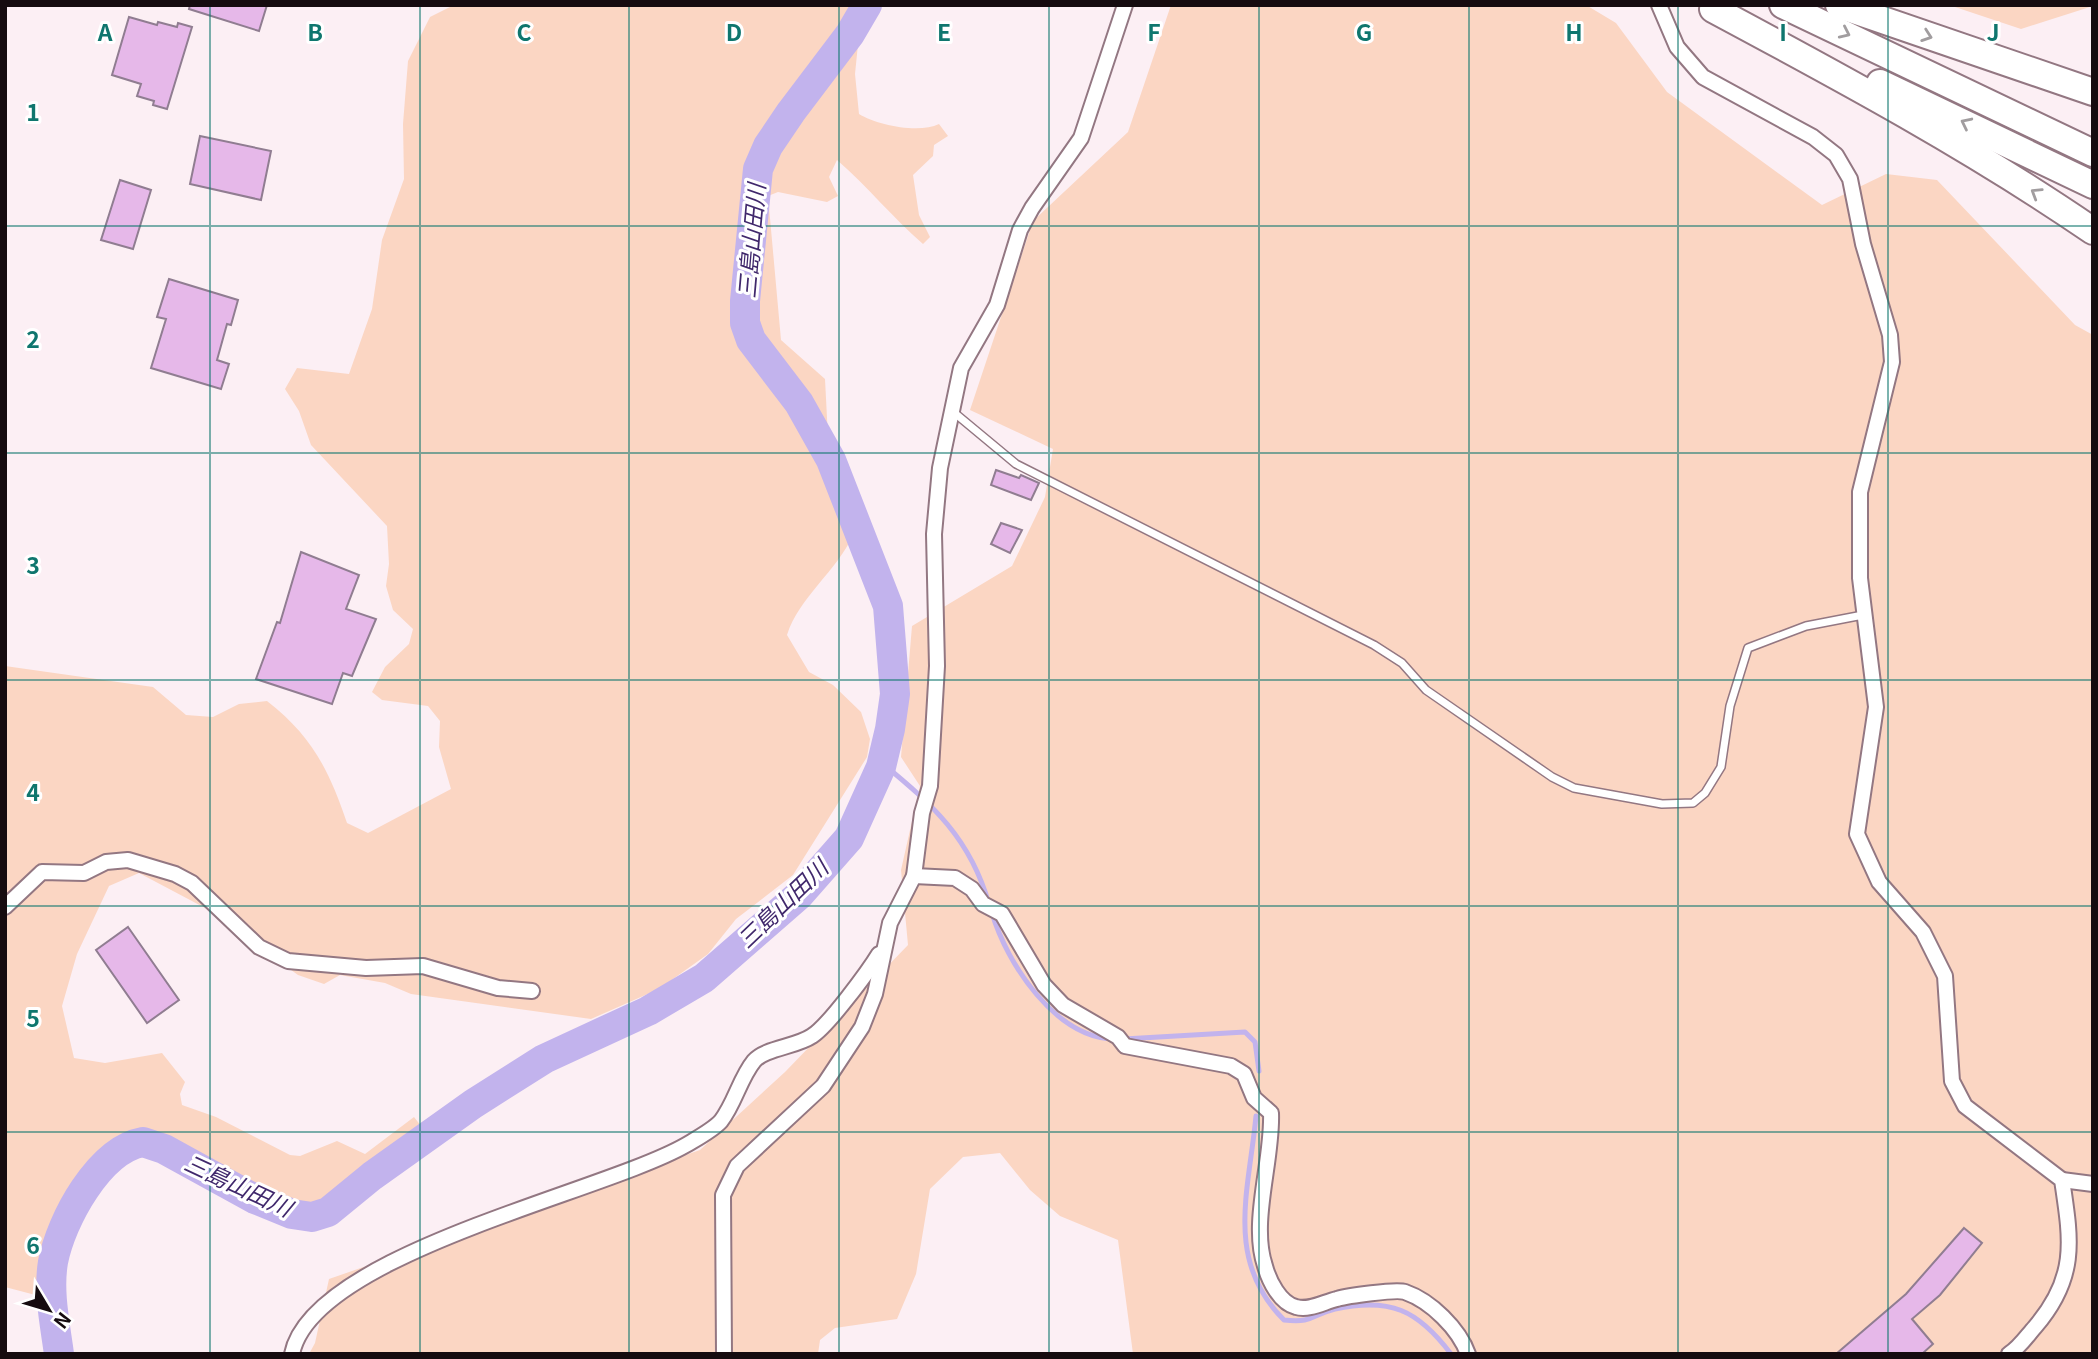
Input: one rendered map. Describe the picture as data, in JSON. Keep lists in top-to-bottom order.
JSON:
{
  "water": ["三島山田川"],
  "north": "bottom right",
  "grid": {
    "columns": [
      "A",
      "B",
      "C",
      "D",
      "E",
      "F",
      "G",
      "H",
      "I",
      "J"
    ],
    "rows": [
      "1",
      "2",
      "3",
      "4",
      "5",
      "6"
    ]
  }
}
